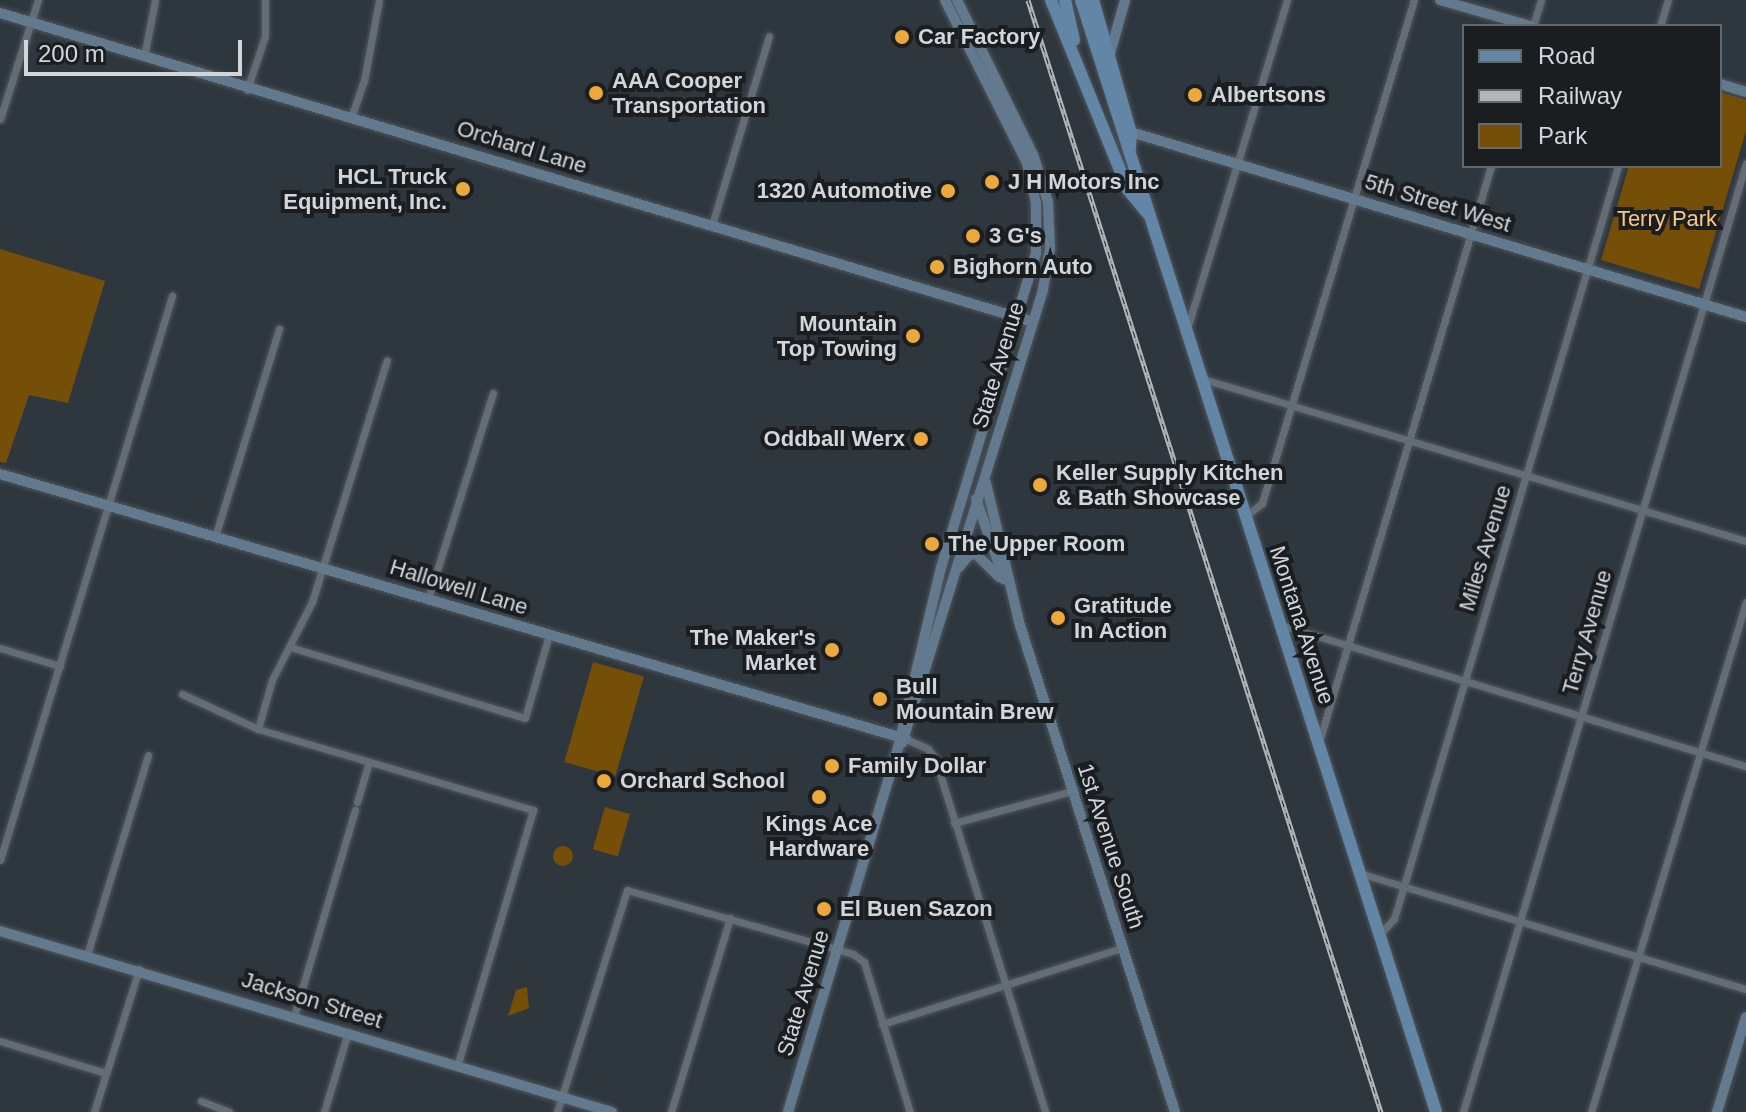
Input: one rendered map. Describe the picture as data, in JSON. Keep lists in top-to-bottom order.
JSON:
{
  "streets": {
    "main road": ["Montana Avenue"],
    "street": [
      "Orchard Lane",
      "5th Street West",
      "State Avenue",
      "Miles Avenue",
      "Hallowell Lane",
      "Terry Avenue",
      "1st Avenue South",
      "Jackson Street"
    ]
  },
  "crossings": [
    ["Orchard Lane", "State Avenue"],
    ["5th Street West", "Miles Avenue"],
    ["5th Street West", "Montana Avenue"],
    ["5th Street West", "Terry Avenue"],
    ["State Avenue", "Hallowell Lane"],
    ["State Avenue", "1st Avenue South"],
    ["Miles Avenue", "Montana Avenue"]
  ],
  "parks": ["Terry Park"],
  "places": [
    "Car Factory",
    "AAA Cooper Transportation",
    "Albertsons",
    "J H Motors Inc",
    "HCL Truck Equipment, Inc.",
    "1320 Automotive",
    "3 G's",
    "Bighorn Auto",
    "Mountain Top Towing",
    "Oddball Werx",
    "Keller Supply Kitchen & Bath Showcase",
    "The Upper Room",
    "Gratitude In Action",
    "The Maker's Market",
    "Bull Mountain Brew",
    "Family Dollar",
    "Orchard School",
    "Kings Ace Hardware",
    "El Buen Sazon"
  ],
  "legend": ["Road", "Railway", "Park"],
  "scale_bar": "200 m"
}
